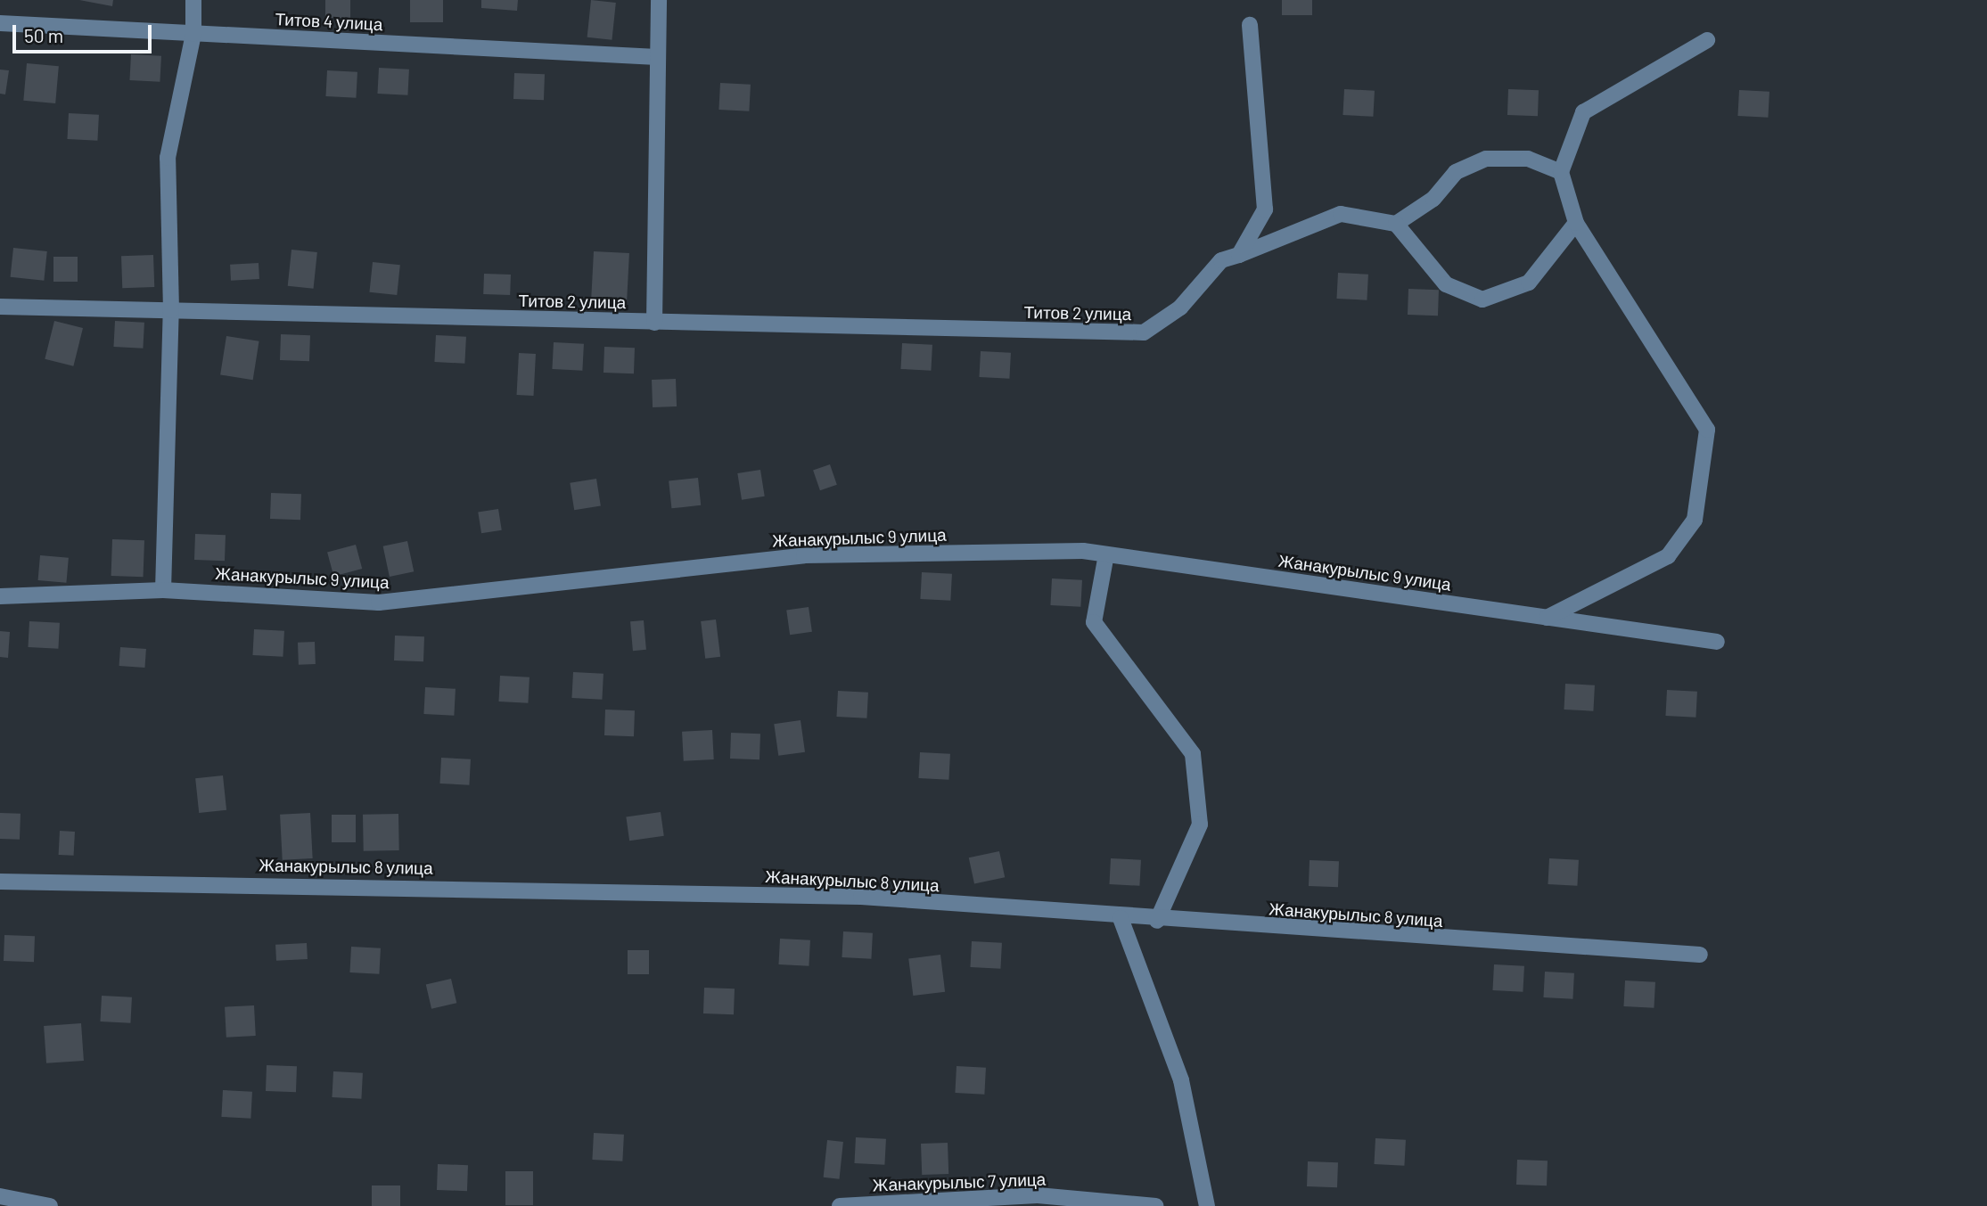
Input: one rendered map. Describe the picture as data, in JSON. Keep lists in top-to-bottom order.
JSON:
{
  "streets": {
    "street": [
      "Титов 4 улица",
      "Титов 2 улица",
      "Жанакурылыс 9 улица",
      "Жанакурылыс 8 улица",
      "Жанакурылыс 7 улица"
    ]
  },
  "scale_bar": "50 m"
}
